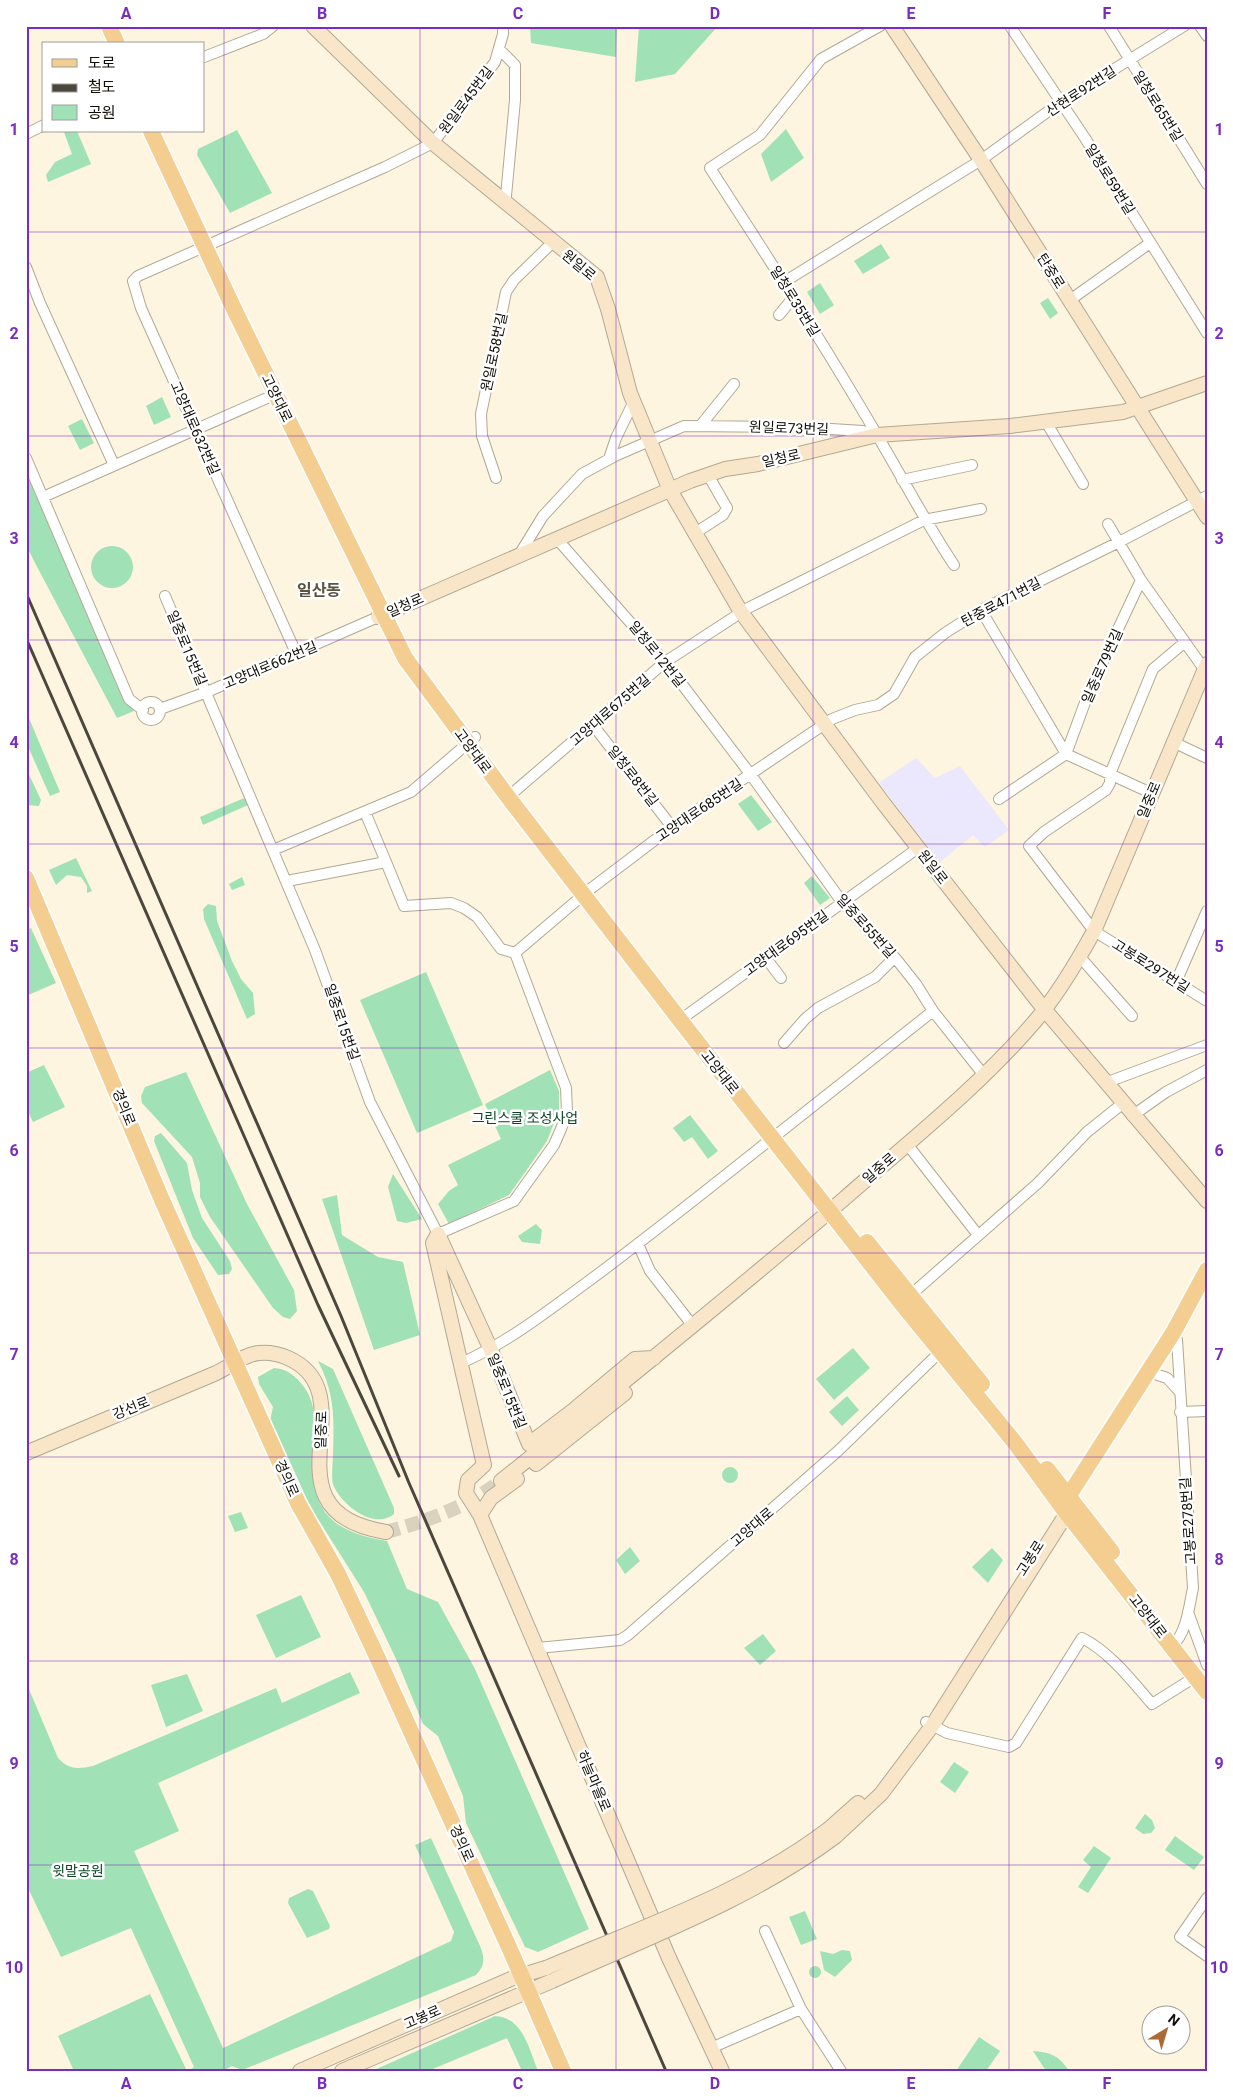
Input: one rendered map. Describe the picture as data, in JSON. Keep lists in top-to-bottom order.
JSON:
{
  "streets": {
    "main road": ["고양대로", "경의로", "고봉로"],
    "street": [
      "산현로92번길",
      "원일로45번길",
      "일청로65번길",
      "일청로59번길",
      "원일로",
      "탄중로",
      "일청로35번길",
      "원일로58번길",
      "고양대로632번길",
      "원일로73번길",
      "일청로",
      "탄중로471번길",
      "일중로15번길",
      "일청로12번길",
      "고양대로662번길",
      "일중로79번길",
      "고양대로675번길",
      "일청로8번길",
      "일중로",
      "고양대로685번길",
      "일중로55번길",
      "고양대로695번길",
      "고봉로297번길",
      "강선로",
      "고봉로278번길",
      "하늘마을로"
    ]
  },
  "crossings": [
    ["산현로92번길", "일청로65번길"],
    ["산현로92번길", "일청로59번길"],
    ["산현로92번길", "탄중로"],
    ["산현로92번길", "일청로35번길"],
    ["원일로45번길", "원일로"],
    ["원일로", "원일로58번길"],
    ["원일로", "원일로73번길"],
    ["원일로", "일청로"],
    ["원일로", "탄중로471번길"],
    ["원일로", "고양대로675번길"],
    ["원일로", "일중로"],
    ["원일로", "고양대로685번길"],
    ["원일로", "고양대로695번길"],
    ["탄중로", "일청로"],
    ["탄중로", "탄중로471번길"],
    ["일청로35번길", "원일로73번길"],
    ["일청로35번길", "일청로"],
    ["고양대로", "고양대로632번길"],
    ["고양대로", "일청로"],
    ["고양대로", "고양대로662번길"],
    ["고양대로", "고양대로675번길"],
    ["고양대로", "일중로"],
    ["고양대로", "고양대로685번길"],
    ["고양대로", "고양대로695번길"],
    ["고양대로", "고봉로278번길"],
    ["고양대로", "고봉로"],
    ["고양대로", "하늘마을로"],
    ["고양대로632번길", "고양대로662번길"],
    ["원일로73번길", "일청로"],
    ["일청로", "일청로12번길"],
    ["일청로", "고양대로662번길"],
    ["탄중로471번길", "일중로"],
    ["탄중로471번길", "고양대로685번길"],
    ["일중로15번길", "고양대로662번길"],
    ["일중로15번길", "일중로"],
    ["일청로12번길", "고양대로675번길"],
    ["일청로12번길", "고양대로685번길"],
    ["일청로12번길", "일중로55번길"],
    ["일중로79번길", "일중로"],
    ["고양대로675번길", "일청로8번길"],
    ["일청로8번길", "고양대로685번길"],
    ["일중로", "일중로55번길"],
    ["일중로", "고봉로297번길"],
    ["일중로", "경의로"],
    ["일중로", "강선로"],
    ["일중로", "하늘마을로"],
    ["고양대로685번길", "일중로55번길"],
    ["일중로55번길", "고양대로695번길"],
    ["경의로", "강선로"],
    ["경의로", "고봉로"],
    ["고봉로278번길", "고봉로"]
  ],
  "districts": ["일산동"],
  "parks": ["그린스쿨 조성사업", "윗말공원"],
  "legend": ["도로", "철도", "공원"],
  "north": "top right",
  "grid": {
    "columns": [
      "A",
      "B",
      "C",
      "D",
      "E",
      "F"
    ],
    "rows": [
      "1",
      "2",
      "3",
      "4",
      "5",
      "6",
      "7",
      "8",
      "9",
      "10"
    ]
  }
}
